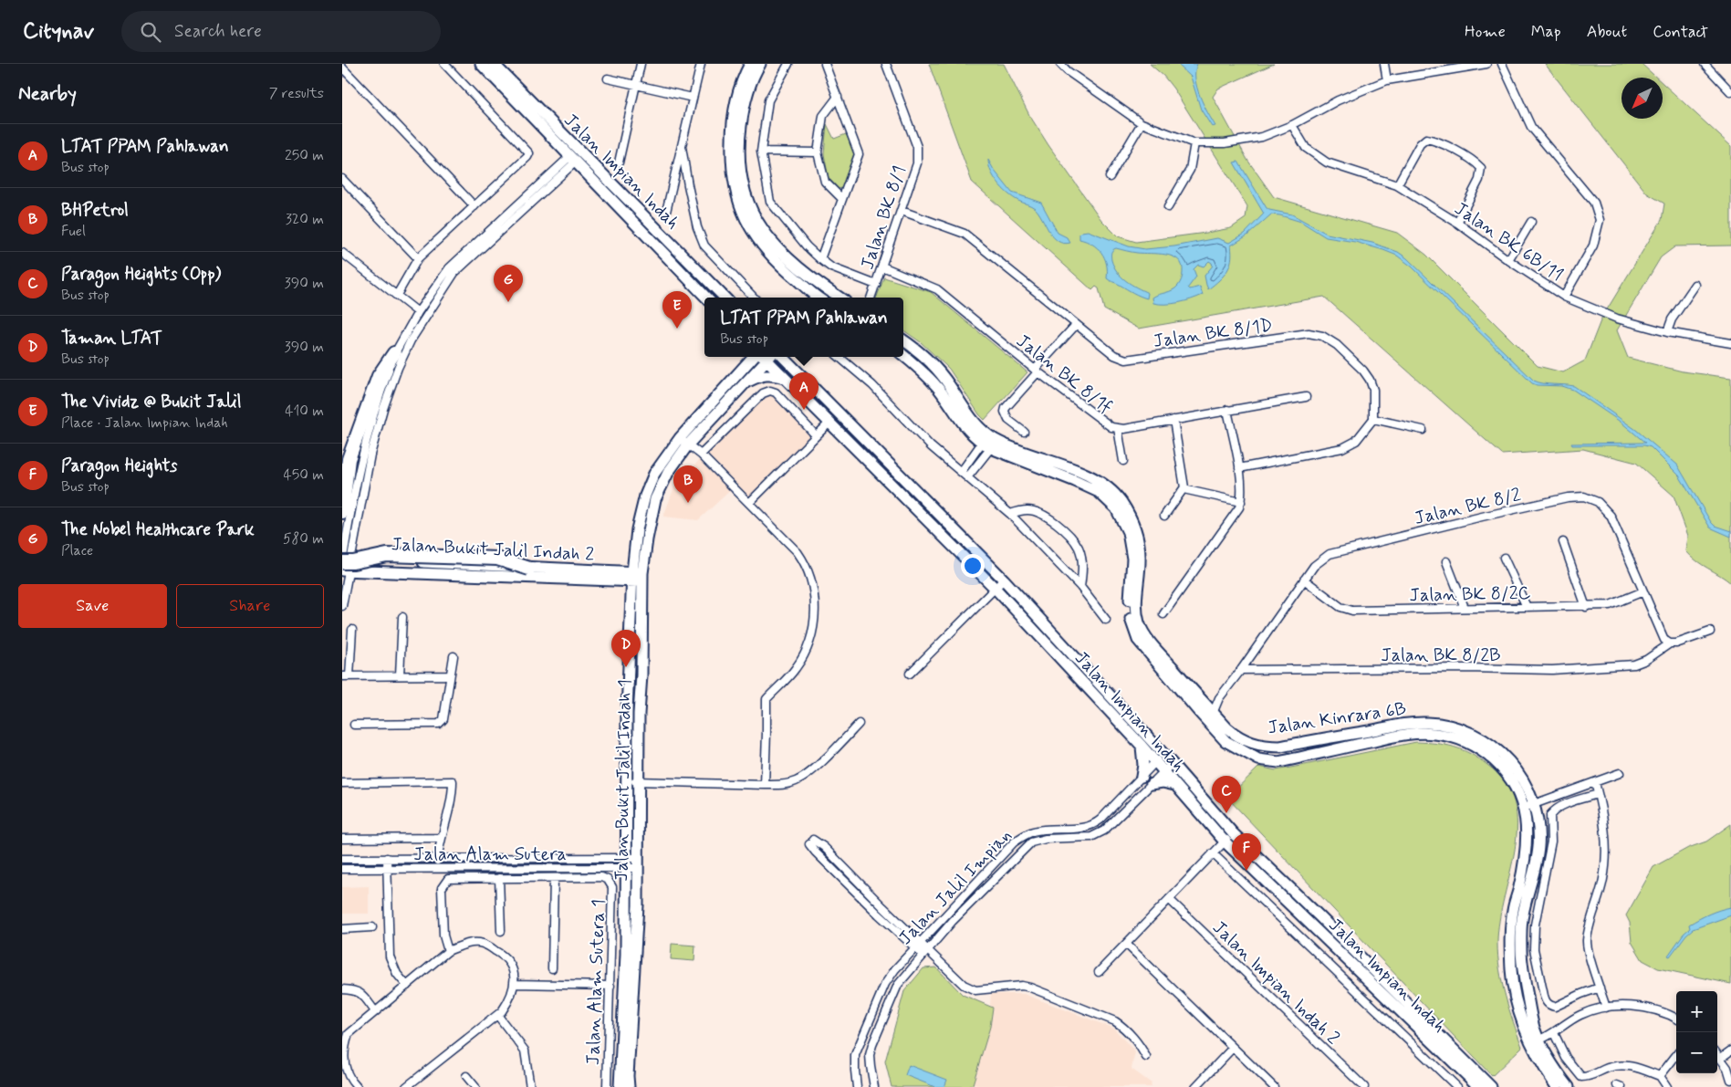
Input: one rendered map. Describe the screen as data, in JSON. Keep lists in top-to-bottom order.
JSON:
{
  "streets": {
    "street": [
      "Jalan Impian Indah",
      "Jalan BK 8/1",
      "Jalan BK 6B/11",
      "Jalan BK 8/1D",
      "Jalan BK 8/1f",
      "Jalan BK 8/2",
      "Jalan Bukit Jalil Indah 2",
      "Jalan BK 8/2C",
      "Jalan BK 8/2B",
      "Jalan Kinrara 6B",
      "Jalan Bukit Jalil Indah 1",
      "Jalan Alam Sutera",
      "Jalan Jalil Impian",
      "Jalan Alam Sutera 1",
      "Jalan Impian Indah 2"
    ]
  },
  "crossings": [
    ["Jalan Impian Indah", "Jalan Jalil Impian"],
    ["Jalan BK 8/1", "Jalan BK 8/1D"],
    ["Jalan BK 8/1", "Jalan BK 8/1f"],
    ["Jalan BK 8/2", "Jalan BK 8/2C"],
    ["Jalan BK 8/2", "Jalan BK 8/2B"],
    ["Jalan Bukit Jalil Indah 2", "Jalan Bukit Jalil Indah 1"],
    ["Jalan Bukit Jalil Indah 1", "Jalan Alam Sutera"]
  ],
  "north": "bottom left",
  "page": {
    "header": "Citynav",
    "search": "Search here",
    "nav": [
      "Home",
      "Map",
      "About",
      "Contact"
    ],
    "heading": ["Nearby", "7 results"],
    "list": [
      {
        "mark": "A",
        "name": "LTAT PPAM Pahlawan",
        "note": "Bus stop",
        "value": "250 m"
      },
      {
        "mark": "B",
        "name": "BHPetrol",
        "note": "Fuel",
        "value": "320 m"
      },
      {
        "mark": "C",
        "name": "Paragon Heights (Opp)",
        "note": "Bus stop",
        "value": "390 m"
      },
      {
        "mark": "D",
        "name": "Taman LTAT",
        "note": "Bus stop",
        "value": "390 m"
      },
      {
        "mark": "E",
        "name": "The Vividz @ Bukit Jalil",
        "note": "Place · Jalan Impian Indah",
        "value": "410 m"
      },
      {
        "mark": "F",
        "name": "Paragon Heights",
        "note": "Bus stop",
        "value": "450 m"
      },
      {
        "mark": "G",
        "name": "The Nobel Healthcare Park",
        "note": "Place",
        "value": "580 m"
      }
    ],
    "pins": [
      "G",
      "E",
      "A",
      "B",
      "D",
      "C",
      "F"
    ],
    "popup": ["LTAT PPAM Pahlawan", "Bus stop"],
    "buttons": ["Save", "Share"],
    "map_buttons": ["+", "−"]
  }
}
